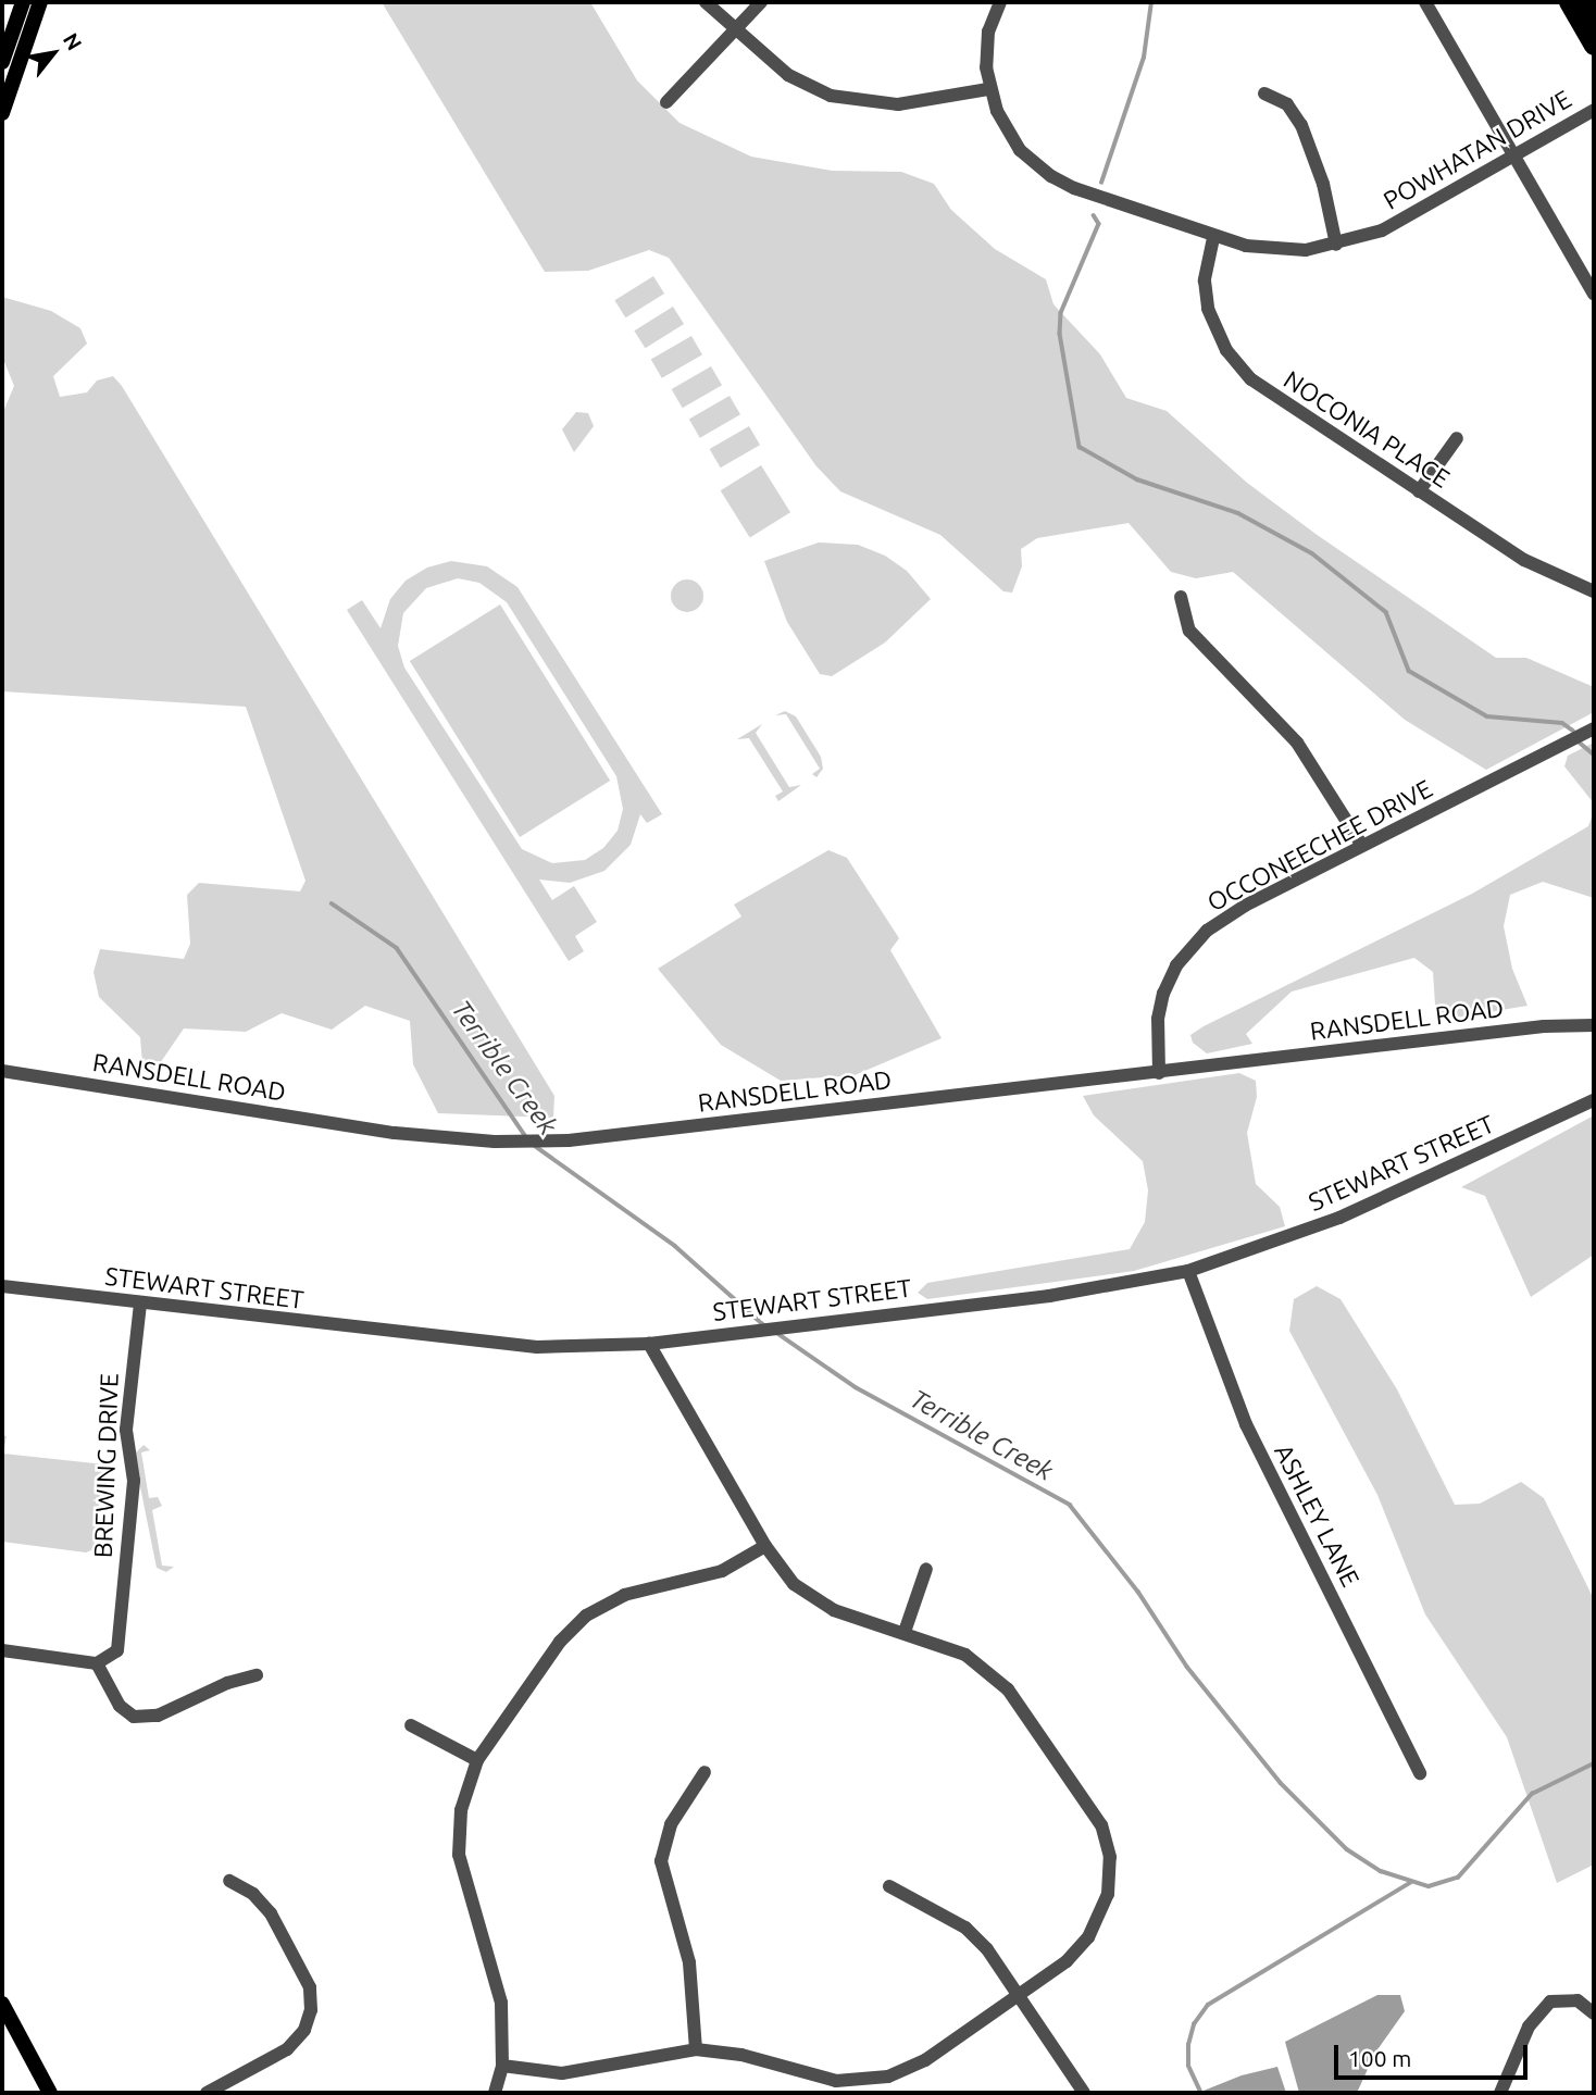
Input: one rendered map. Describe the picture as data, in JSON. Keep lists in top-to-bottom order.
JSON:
{
  "streets": {
    "street": [
      "POWHATAN DRIVE",
      "NOCONIA PLACE",
      "OCCONEECHEE DRIVE",
      "RANSDELL ROAD",
      "STEWART STREET",
      "BREWING DRIVE",
      "ASHLEY LANE"
    ]
  },
  "crossings": [
    ["POWHATAN DRIVE", "NOCONIA PLACE"],
    ["OCCONEECHEE DRIVE", "RANSDELL ROAD"],
    ["STEWART STREET", "BREWING DRIVE"],
    ["STEWART STREET", "ASHLEY LANE"]
  ],
  "water": ["Terrible Creek"],
  "scale_bar": "100 m",
  "north": "top right"
}
